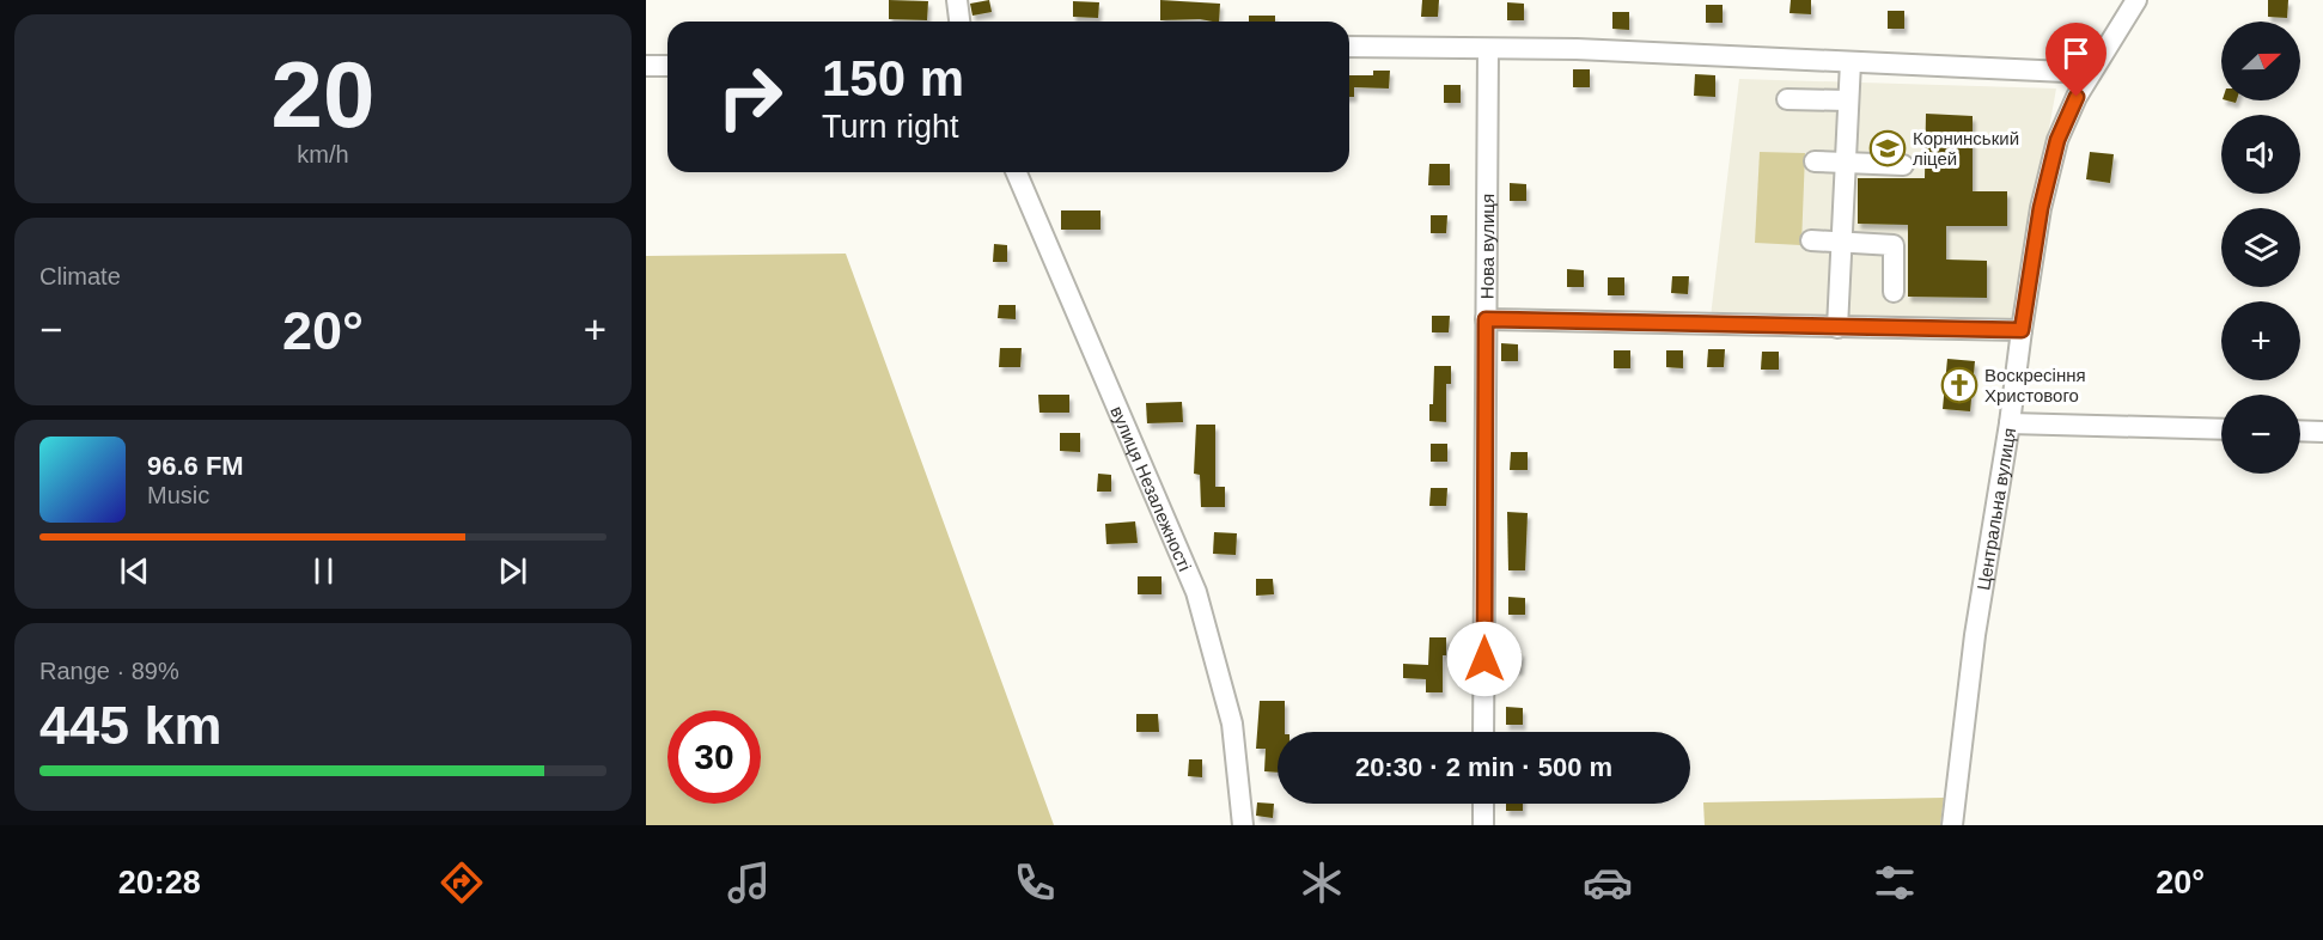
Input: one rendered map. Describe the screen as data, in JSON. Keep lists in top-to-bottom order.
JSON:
{
  "streets": {
    "street": ["Нова вулиця", "вулиця Незалежності", "Центральна вулиця"]
  },
  "places": {
    "school or university": ["Корнинський ліцей"],
    "church": ["Воскресіння Христового"]
  },
  "north": "right",
  "page": {
    "tile": [
      ["20", "km/h"],
      "Climate",
      ["Range · 89%", "445 km"]
    ],
    "map_buttons": ["+", "−"],
    "turn": ["150 m", "Turn right"],
    "heat": ["−", "20°", "+"],
    "song": ["96.6 FM", "Music"],
    "limit": "30",
    "trip": "20:30 · 2 min · 500 m",
    "tabs": ["20:28", "20°"]
  }
}
